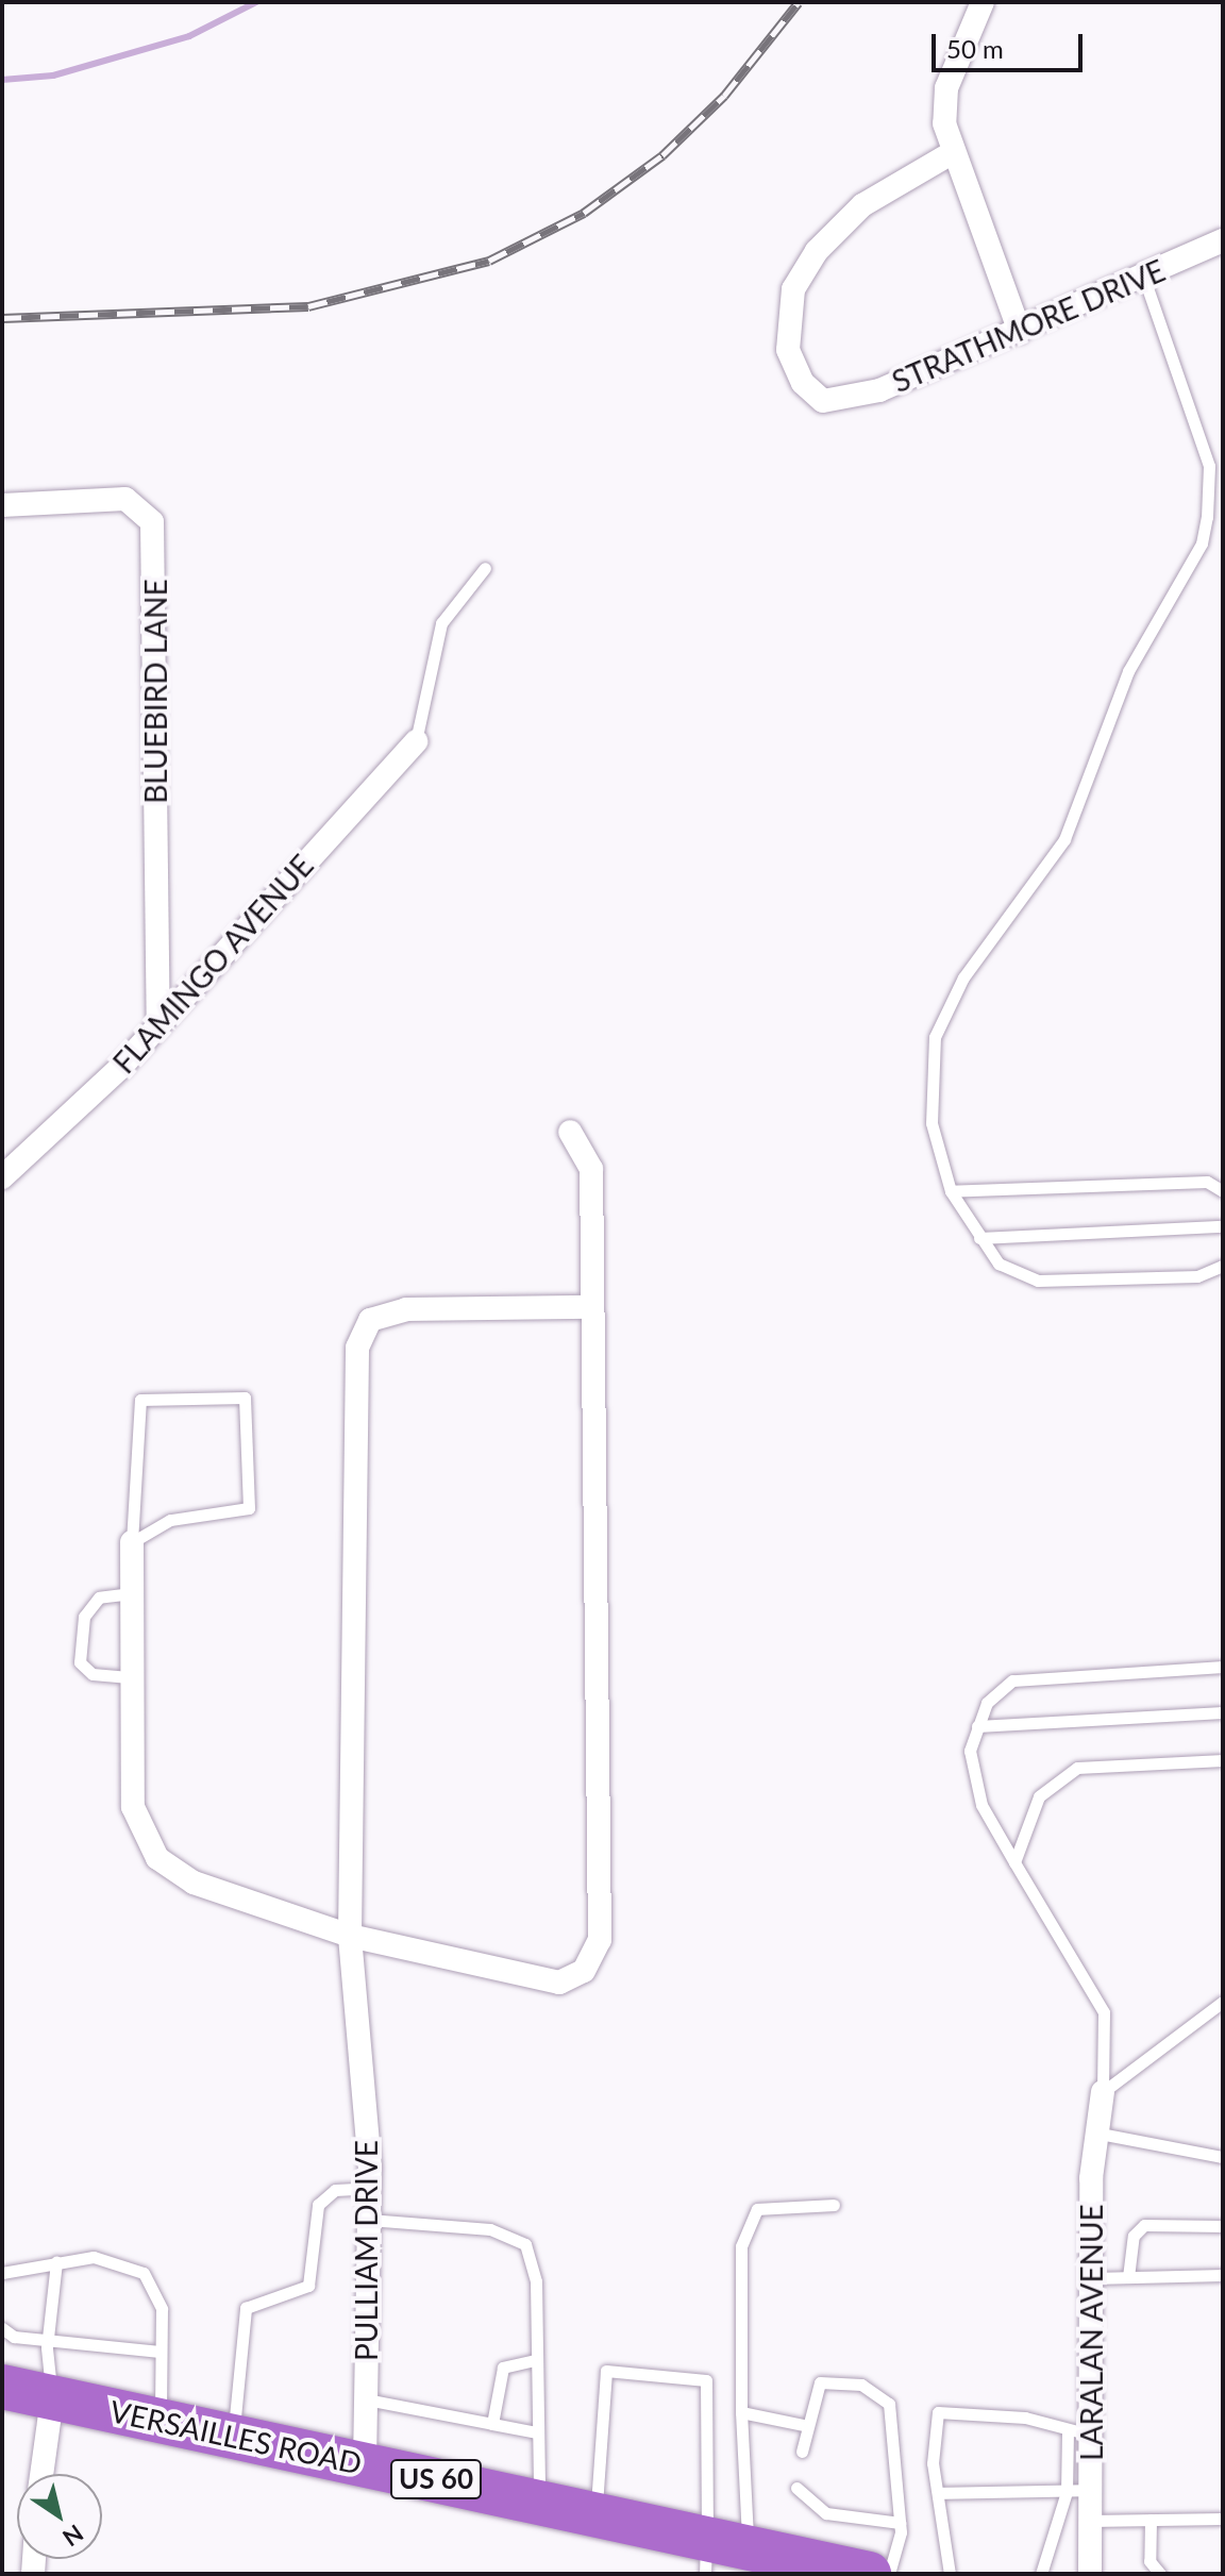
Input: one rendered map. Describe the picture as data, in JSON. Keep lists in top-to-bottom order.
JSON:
{
  "streets": {
    "highway": ["VERSAILLES ROAD", "US 60"],
    "street": [
      "STRATHMORE DRIVE",
      "BLUEBIRD LANE",
      "FLAMINGO AVENUE",
      "PULLIAM DRIVE",
      "LARALAN AVENUE"
    ]
  },
  "crossings": [
    ["BLUEBIRD LANE", "FLAMINGO AVENUE"],
    ["PULLIAM DRIVE", "VERSAILLES ROAD"]
  ],
  "scale_bar": "50 m",
  "north": "bottom right"
}
